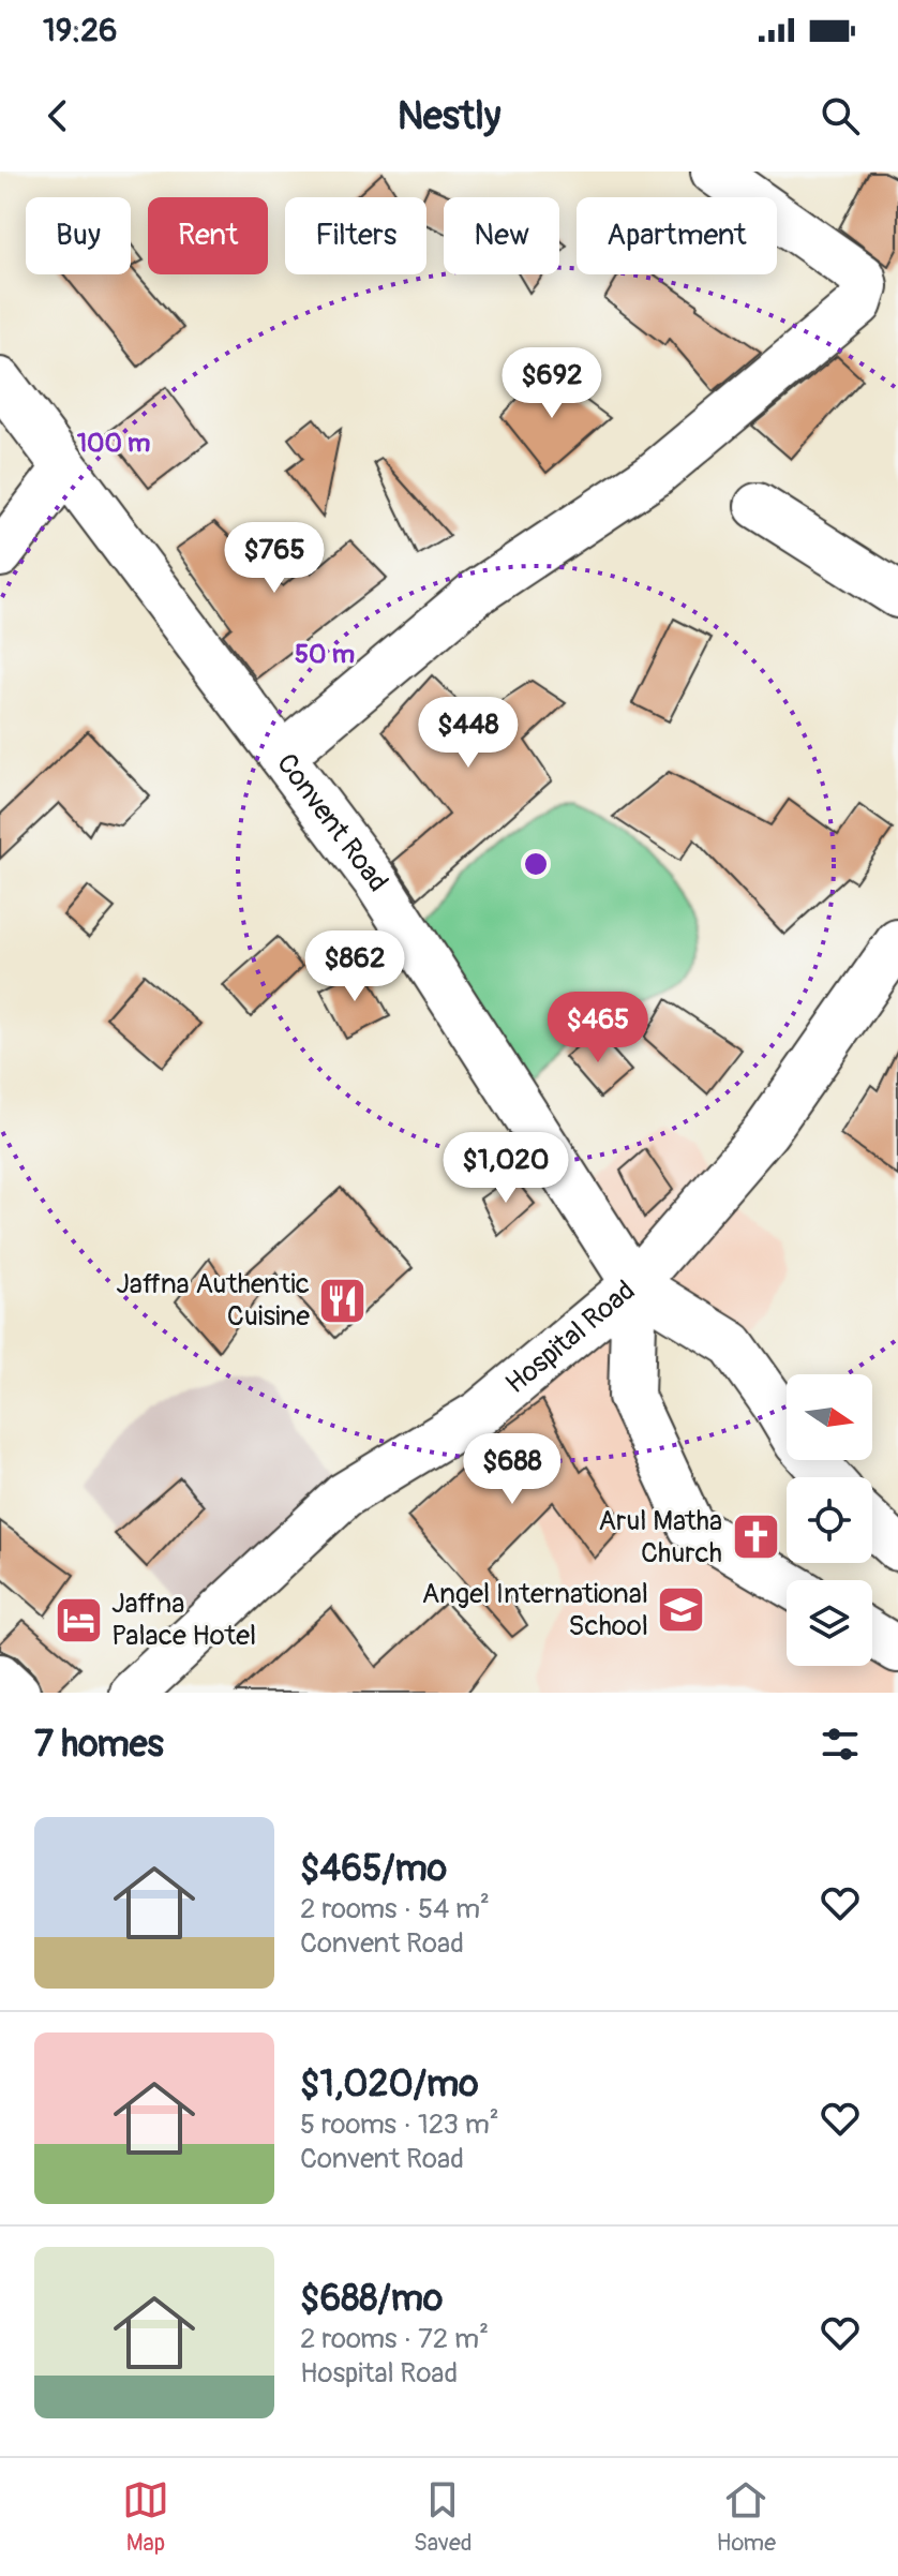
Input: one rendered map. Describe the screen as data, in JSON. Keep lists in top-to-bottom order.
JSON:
{
  "streets": {
    "street": ["Convent Road", "Hospital Road"]
  },
  "crossings": [
    ["Convent Road", "Hospital Road"]
  ],
  "places": {
    "restaurant": ["Jaffna Authentic Cuisine"],
    "church": ["Arul Matha Church"],
    "school or university": ["Angel International School"],
    "hotel": ["Jaffna Palace Hotel"]
  },
  "north": "right",
  "page": {
    "status": "19:26",
    "header": "Nestly",
    "chip": [
      "Buy",
      "Rent",
      "Filters",
      "New",
      "Apartment"
    ],
    "price": [
      "$692",
      "$765",
      "$448",
      "$862",
      "$465",
      "$1,020",
      "$688"
    ],
    "heading": "7 homes",
    "list": [
      {
        "name": "$465/mo",
        "note": "2 rooms · 54 m² · Convent Road"
      },
      {
        "name": "$1,020/mo",
        "note": "5 rooms · 123 m² · Convent Road"
      },
      {
        "name": "$688/mo",
        "note": "2 rooms · 72 m² · Hospital Road"
      }
    ],
    "tabs": ["Map", "Saved", "Home"]
  },
  "rings": ["100 m", "50 m"]
}
